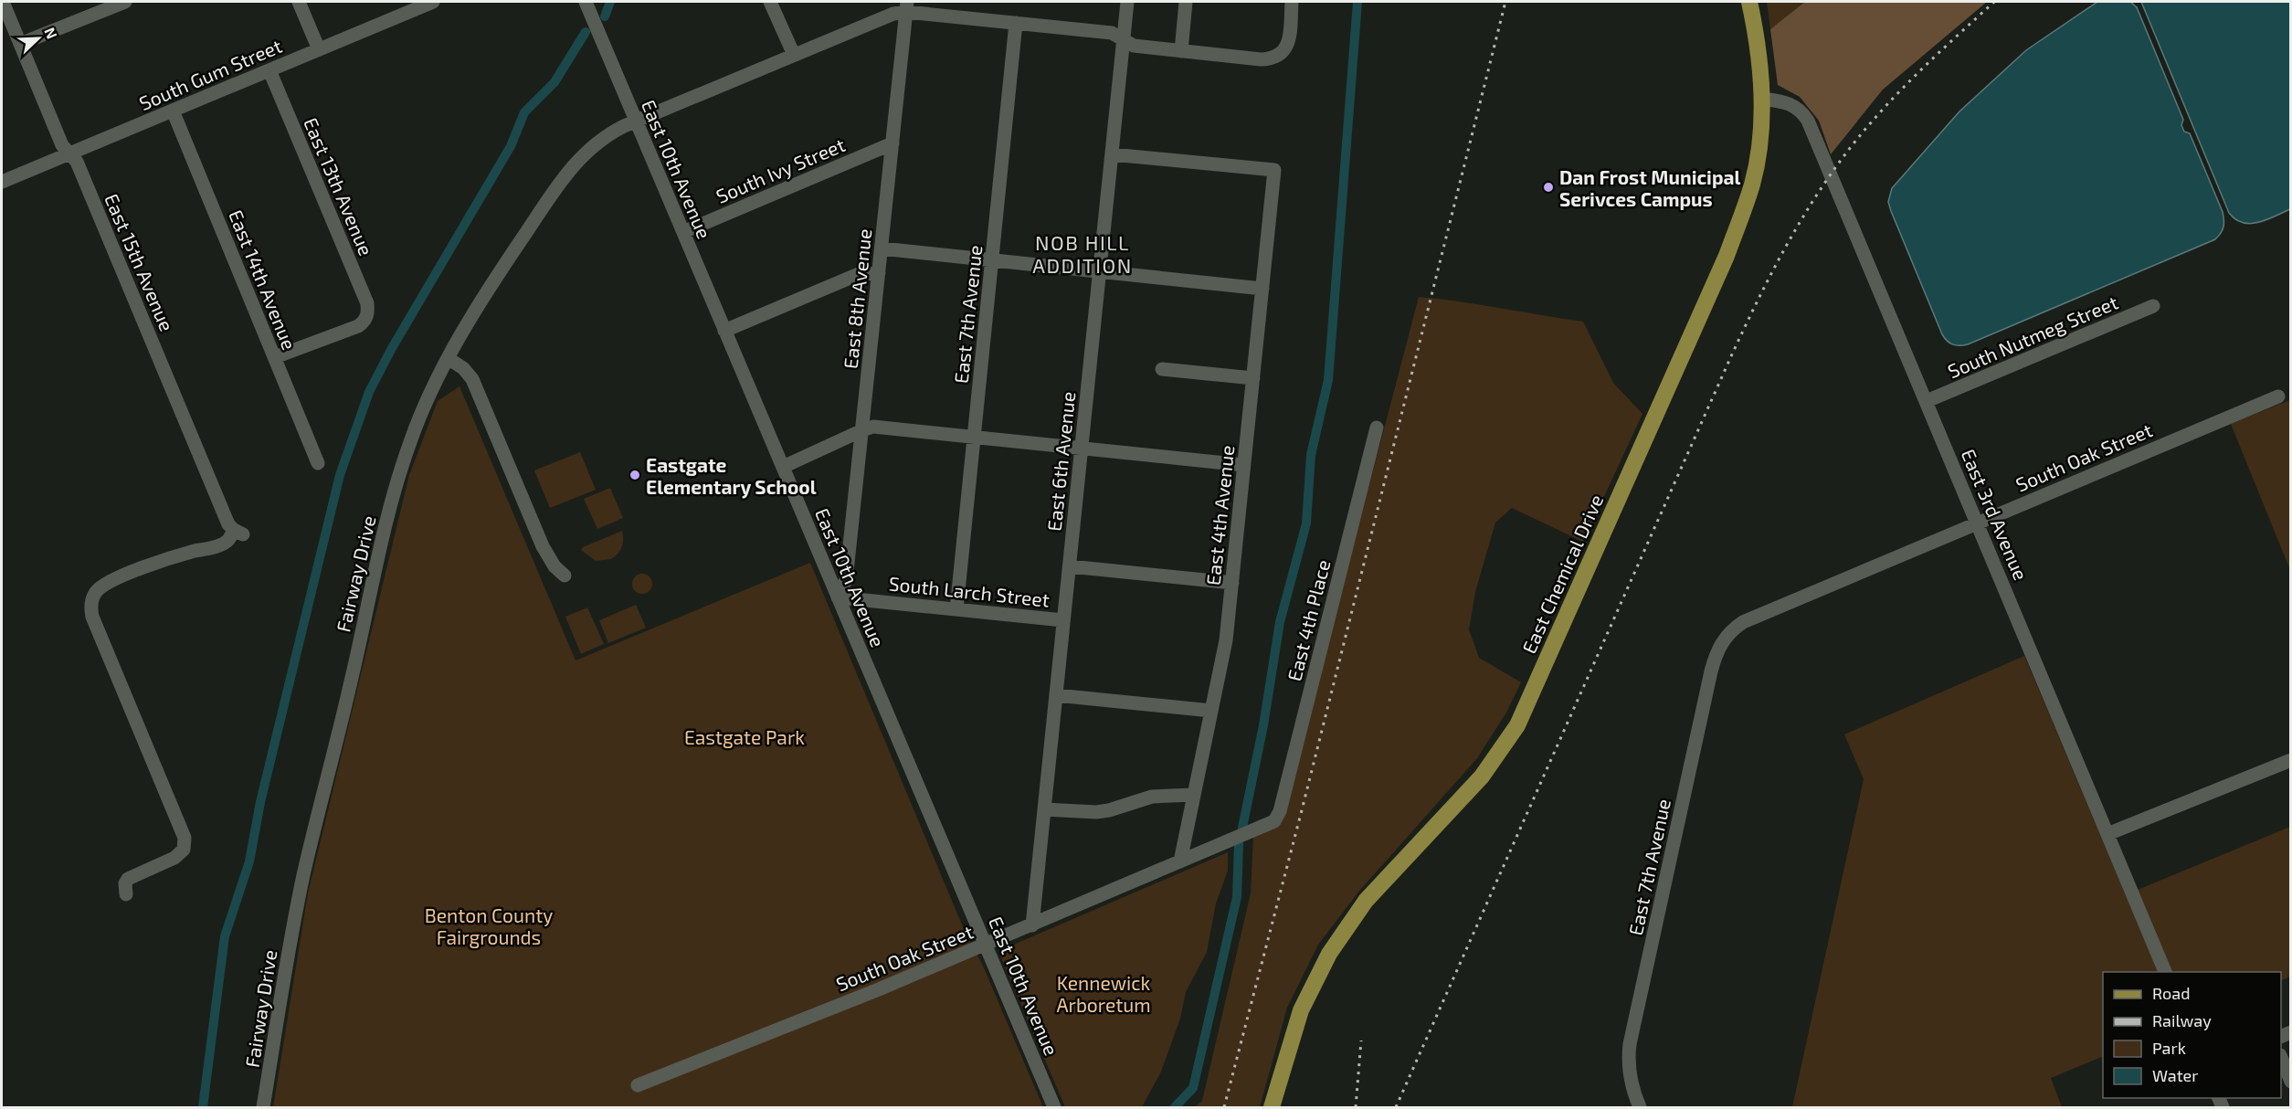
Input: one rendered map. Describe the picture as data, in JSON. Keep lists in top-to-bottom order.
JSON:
{
  "streets": {
    "main road": ["East Chemical Drive"],
    "street": [
      "South Gum Street",
      "East 10th Avenue",
      "South Ivy Street",
      "East 13th Avenue",
      "East 15th Avenue",
      "East 14th Avenue",
      "East 8th Avenue",
      "East 7th Avenue",
      "South Nutmeg Street",
      "South Oak Street",
      "East 6th Avenue",
      "East 3rd Avenue",
      "East 4th Avenue",
      "Fairway Drive",
      "South Larch Street",
      "East 4th Place"
    ]
  },
  "crossings": [
    ["South Gum Street", "East 13th Avenue"],
    ["South Gum Street", "East 15th Avenue"],
    ["South Gum Street", "East 14th Avenue"],
    ["East 10th Avenue", "South Ivy Street"],
    ["East 10th Avenue", "East 8th Avenue"],
    ["East 10th Avenue", "South Oak Street"],
    ["East 10th Avenue", "Fairway Drive"],
    ["East 10th Avenue", "South Larch Street"],
    ["South Ivy Street", "East 8th Avenue"],
    ["East 13th Avenue", "East 14th Avenue"],
    ["East 8th Avenue", "Fairway Drive"],
    ["East 8th Avenue", "South Larch Street"],
    ["East 7th Avenue", "South Oak Street"],
    ["East 7th Avenue", "South Larch Street"],
    ["South Nutmeg Street", "East 3rd Avenue"],
    ["South Oak Street", "East 6th Avenue"],
    ["South Oak Street", "East 3rd Avenue"],
    ["South Oak Street", "East 4th Avenue"],
    ["South Oak Street", "East 4th Place"],
    ["East 6th Avenue", "East 4th Avenue"],
    ["East 6th Avenue", "South Larch Street"],
    ["East 3rd Avenue", "East Chemical Drive"]
  ],
  "districts": ["NOB HILL ADDITION"],
  "parks": ["Eastgate Park", "Benton County Fairgrounds", "Kennewick Arboretum"],
  "places": ["Dan Frost Municipal Serivces Campus", "Eastgate Elementary School"],
  "legend": [
    "Road",
    "Railway",
    "Park",
    "Water"
  ],
  "north": "top right"
}
